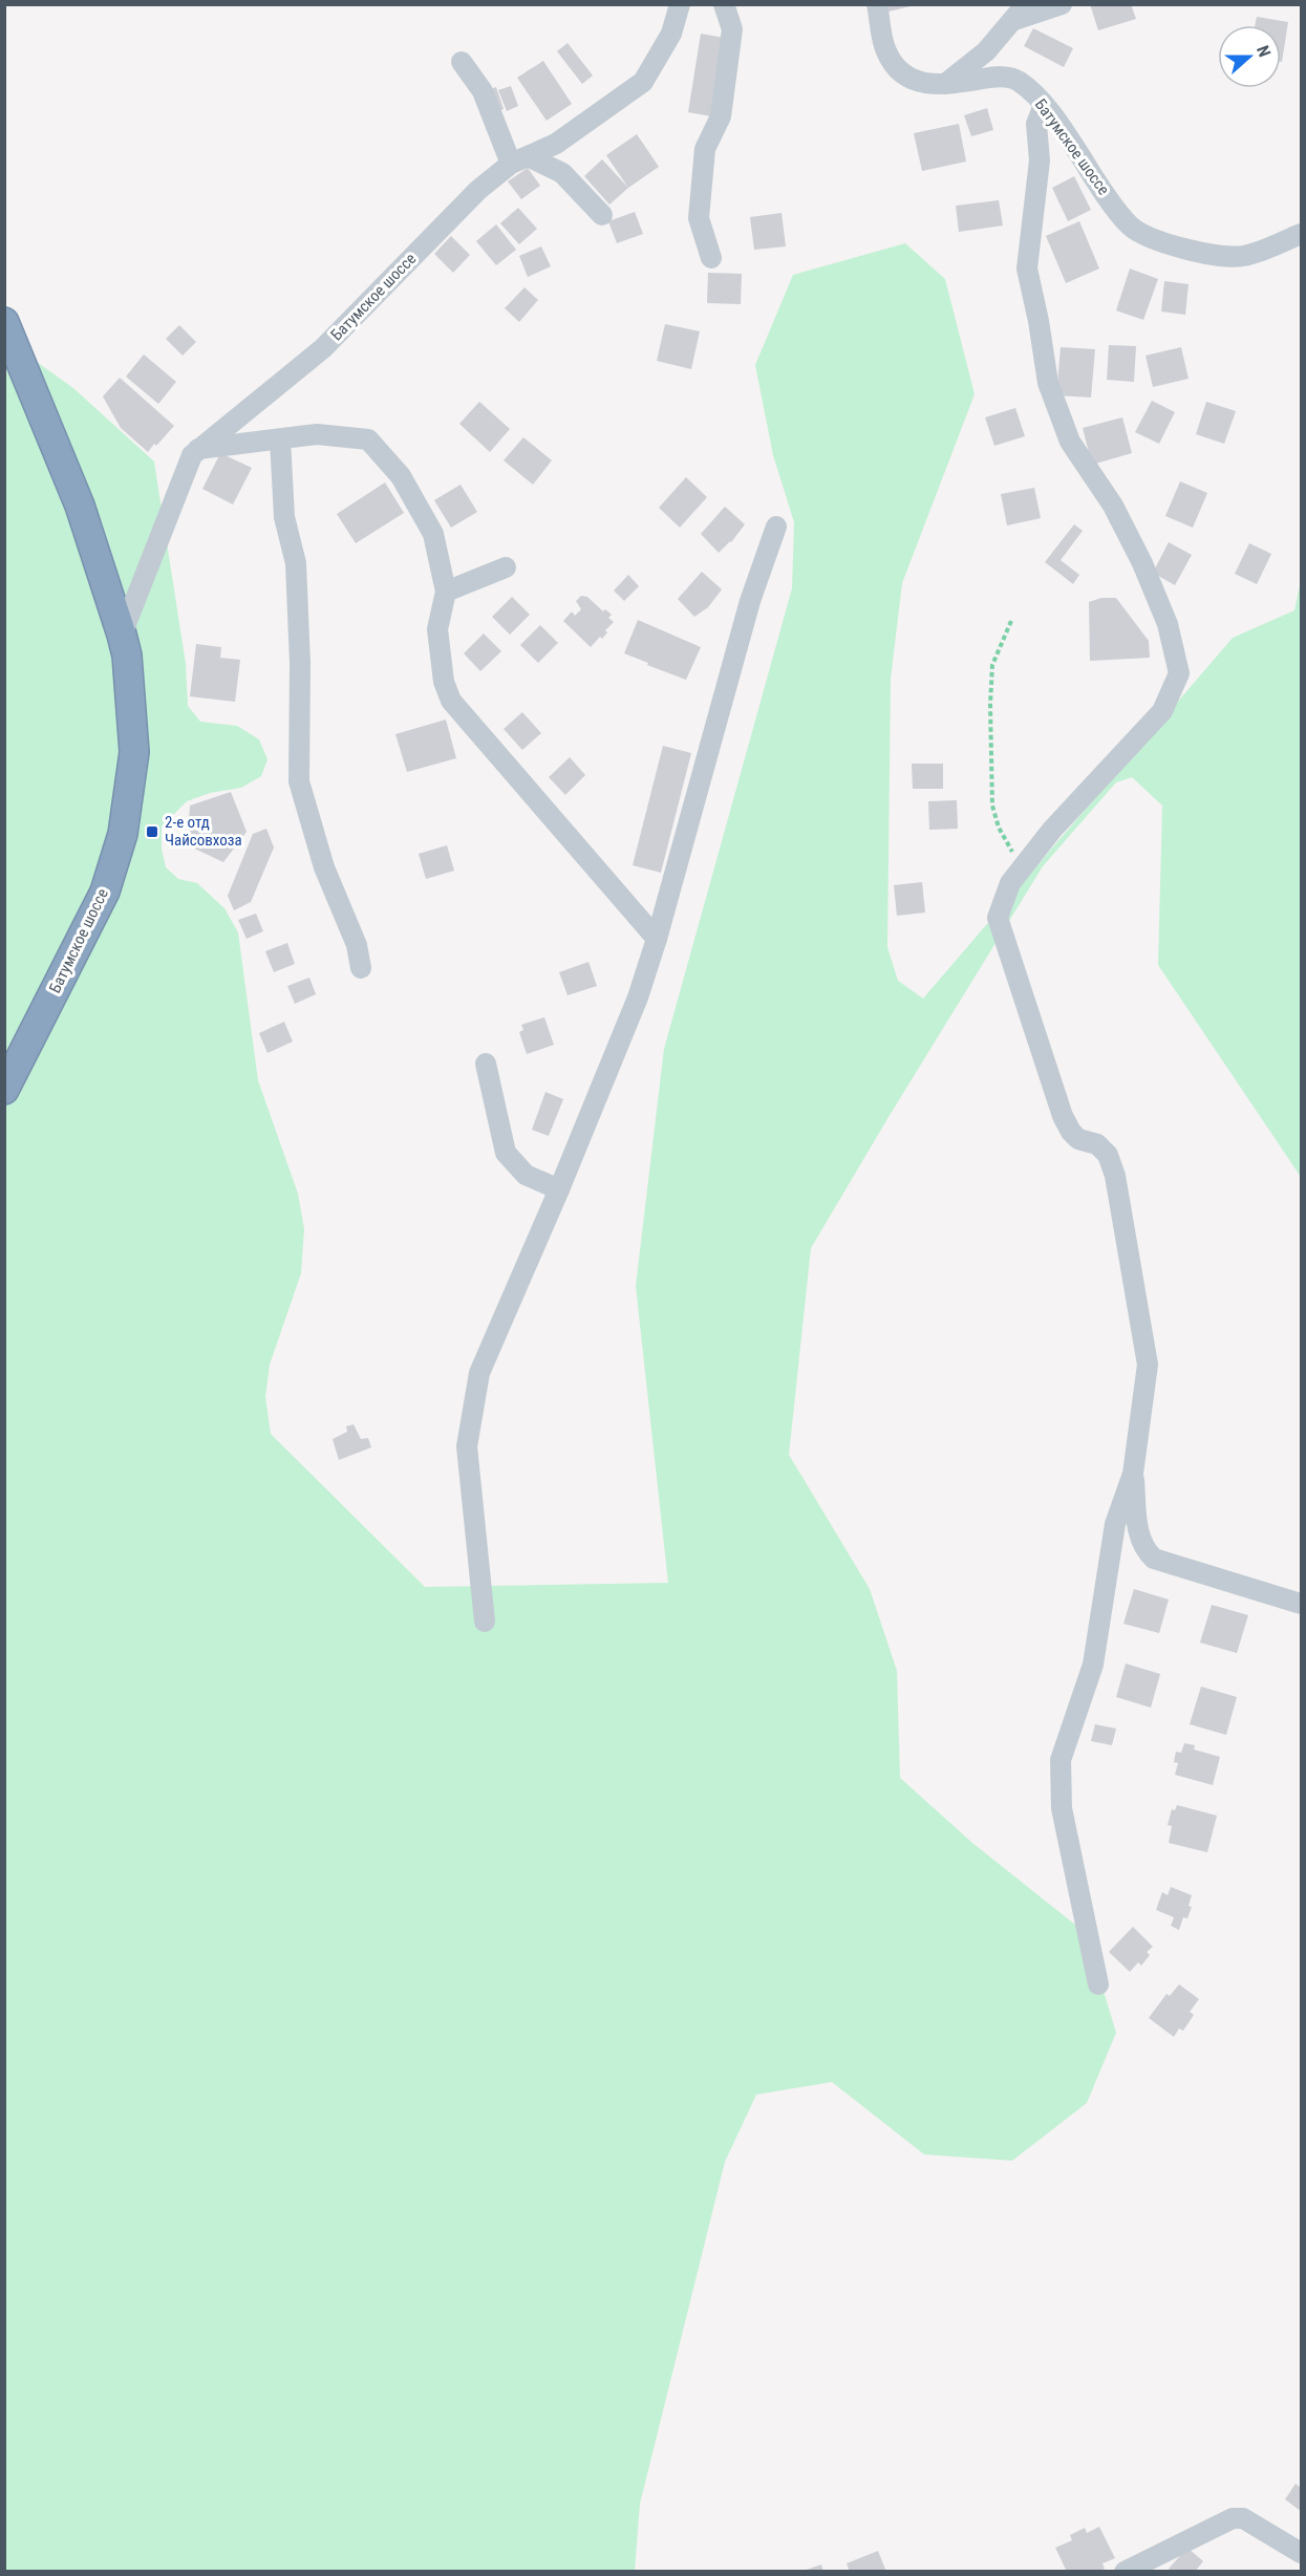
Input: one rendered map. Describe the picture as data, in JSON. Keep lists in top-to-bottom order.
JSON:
{
  "streets": {
    "highway": ["Батумское шоссе"]
  },
  "places": {
    "transit": ["2-е отд Чайсовхоза"]
  },
  "north": "right"
}
